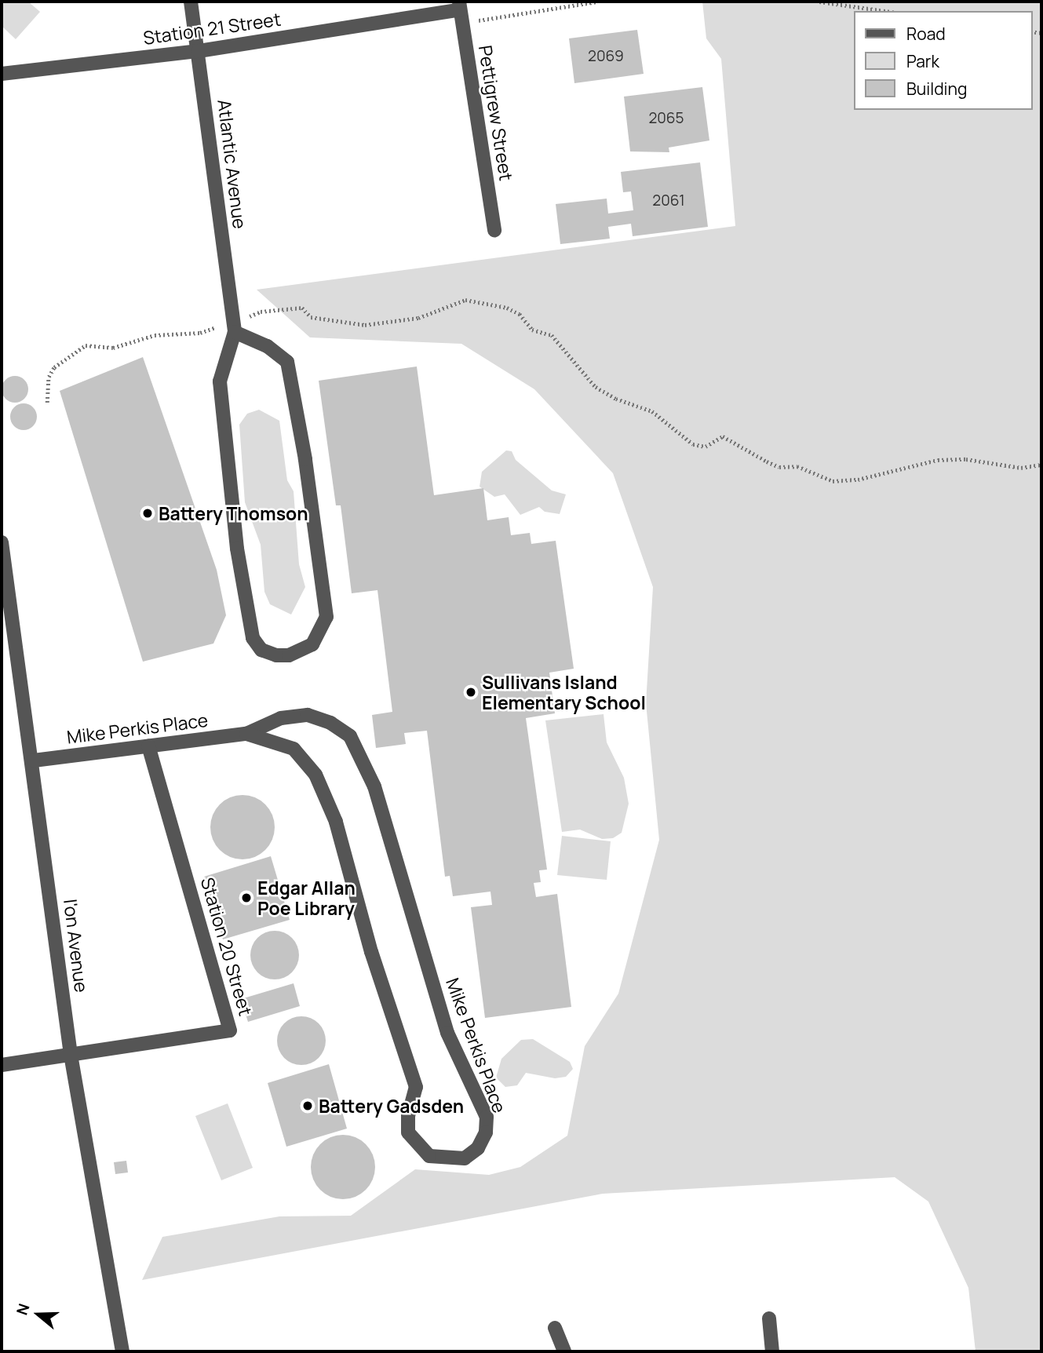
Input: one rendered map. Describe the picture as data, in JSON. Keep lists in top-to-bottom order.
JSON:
{
  "streets": {
    "street": [
      "Station 21 Street",
      "Pettigrew Street",
      "Atlantic Avenue",
      "Mike Perkis Place",
      "I'on Avenue",
      "Station 20 Street"
    ]
  },
  "crossings": [
    ["Station 21 Street", "Pettigrew Street"],
    ["Station 21 Street", "Atlantic Avenue"],
    ["Mike Perkis Place", "I'on Avenue"],
    ["Mike Perkis Place", "Station 20 Street"],
    ["I'on Avenue", "Station 20 Street"]
  ],
  "places": [
    "Battery Thomson",
    "Sullivans Island Elementary School",
    "Edgar Allan Poe Library",
    "Battery Gadsden"
  ],
  "house_numbers": ["2069", "2065", "2061"],
  "legend": ["Road", "Park", "Building"],
  "north": "left"
}
